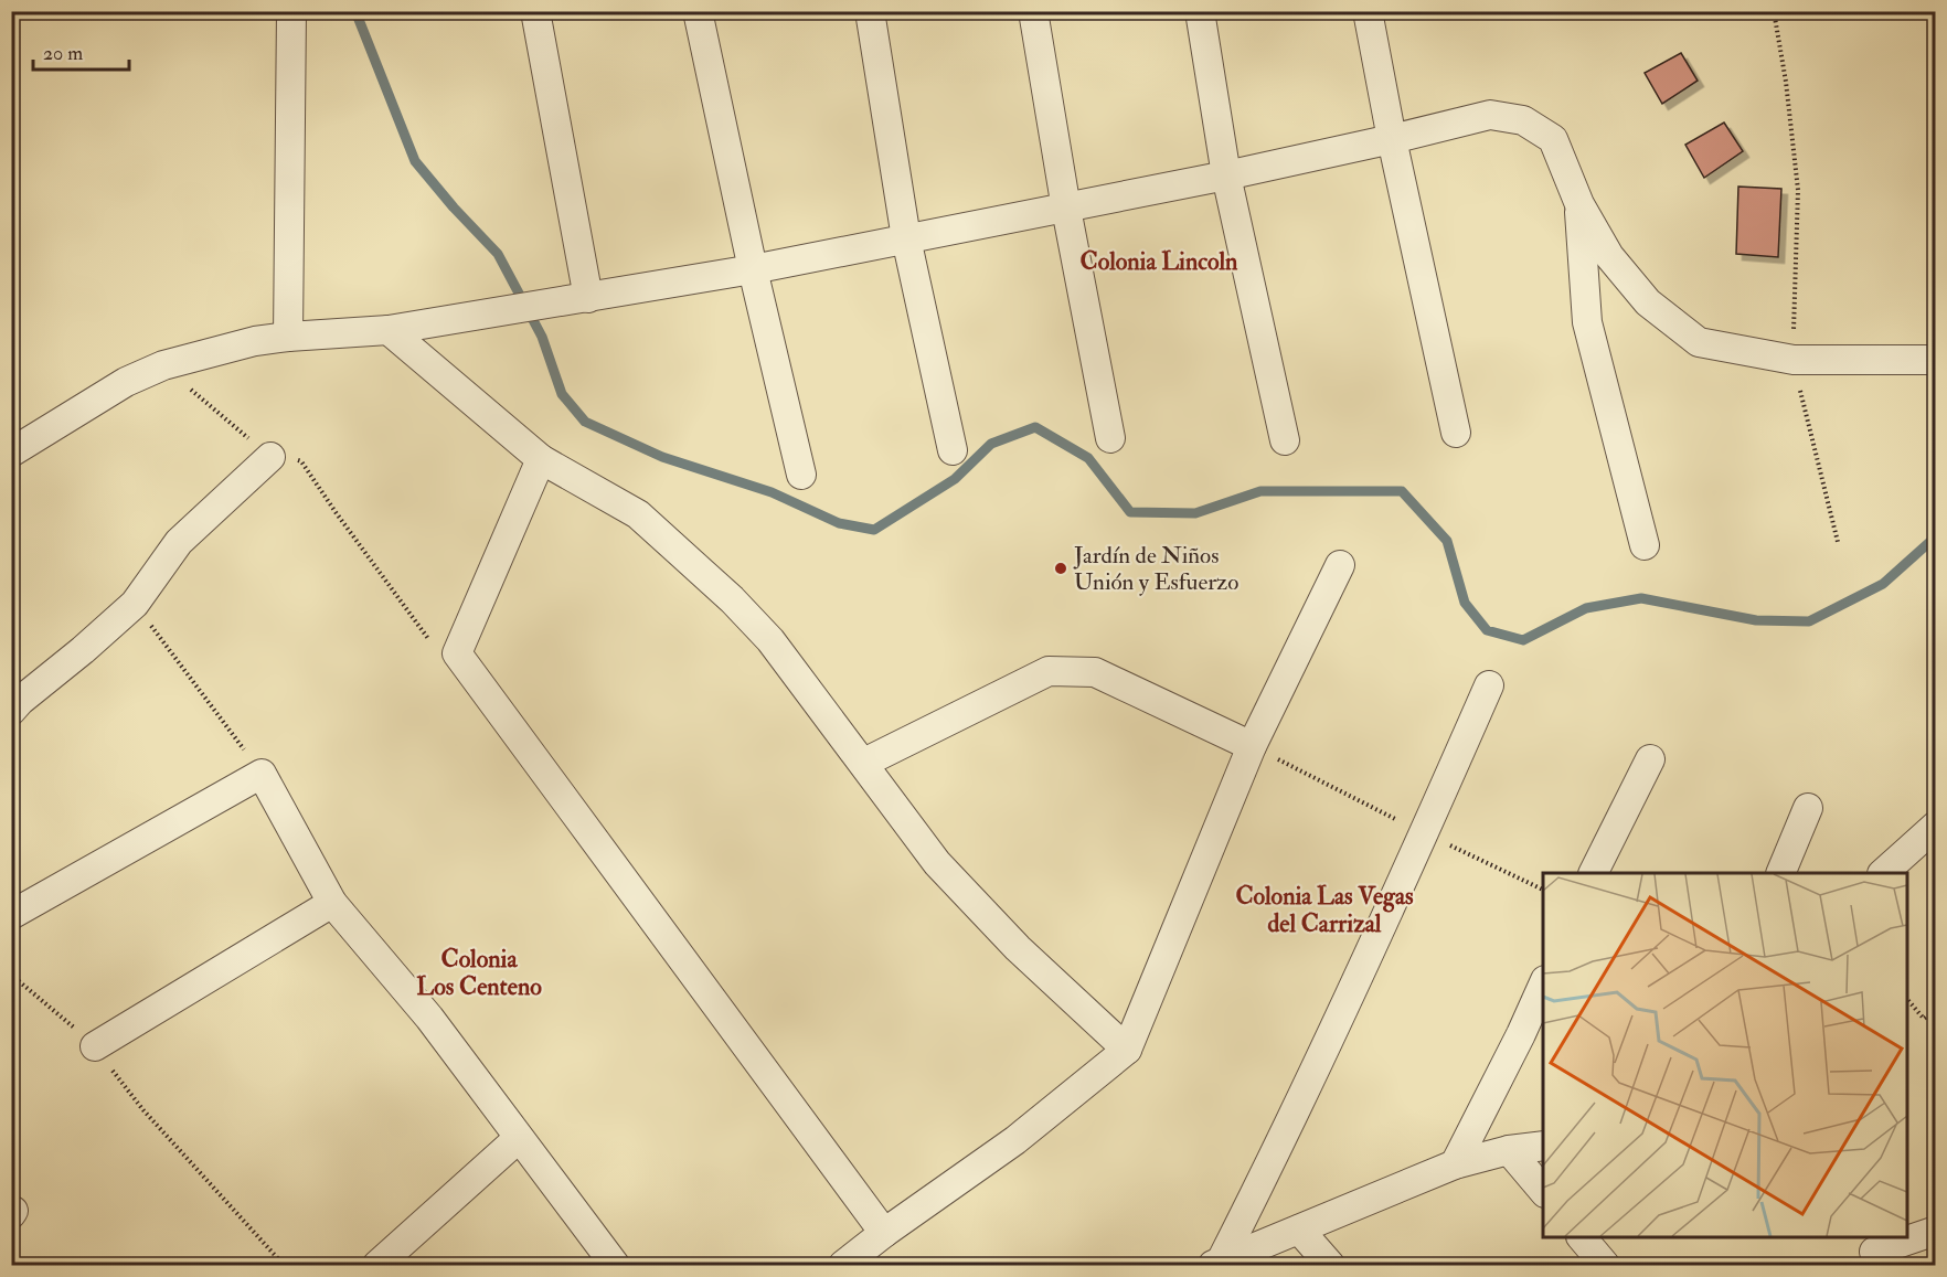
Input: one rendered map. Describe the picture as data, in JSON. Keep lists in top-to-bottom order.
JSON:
{
  "districts": ["Colonia Lincoln", "Colonia Las Vegas del Carrizal", "Colonia Los Centeno"],
  "places": ["Jardín de Niños Unión y Esfuerzo"],
  "scale_bar": "20 m"
}
